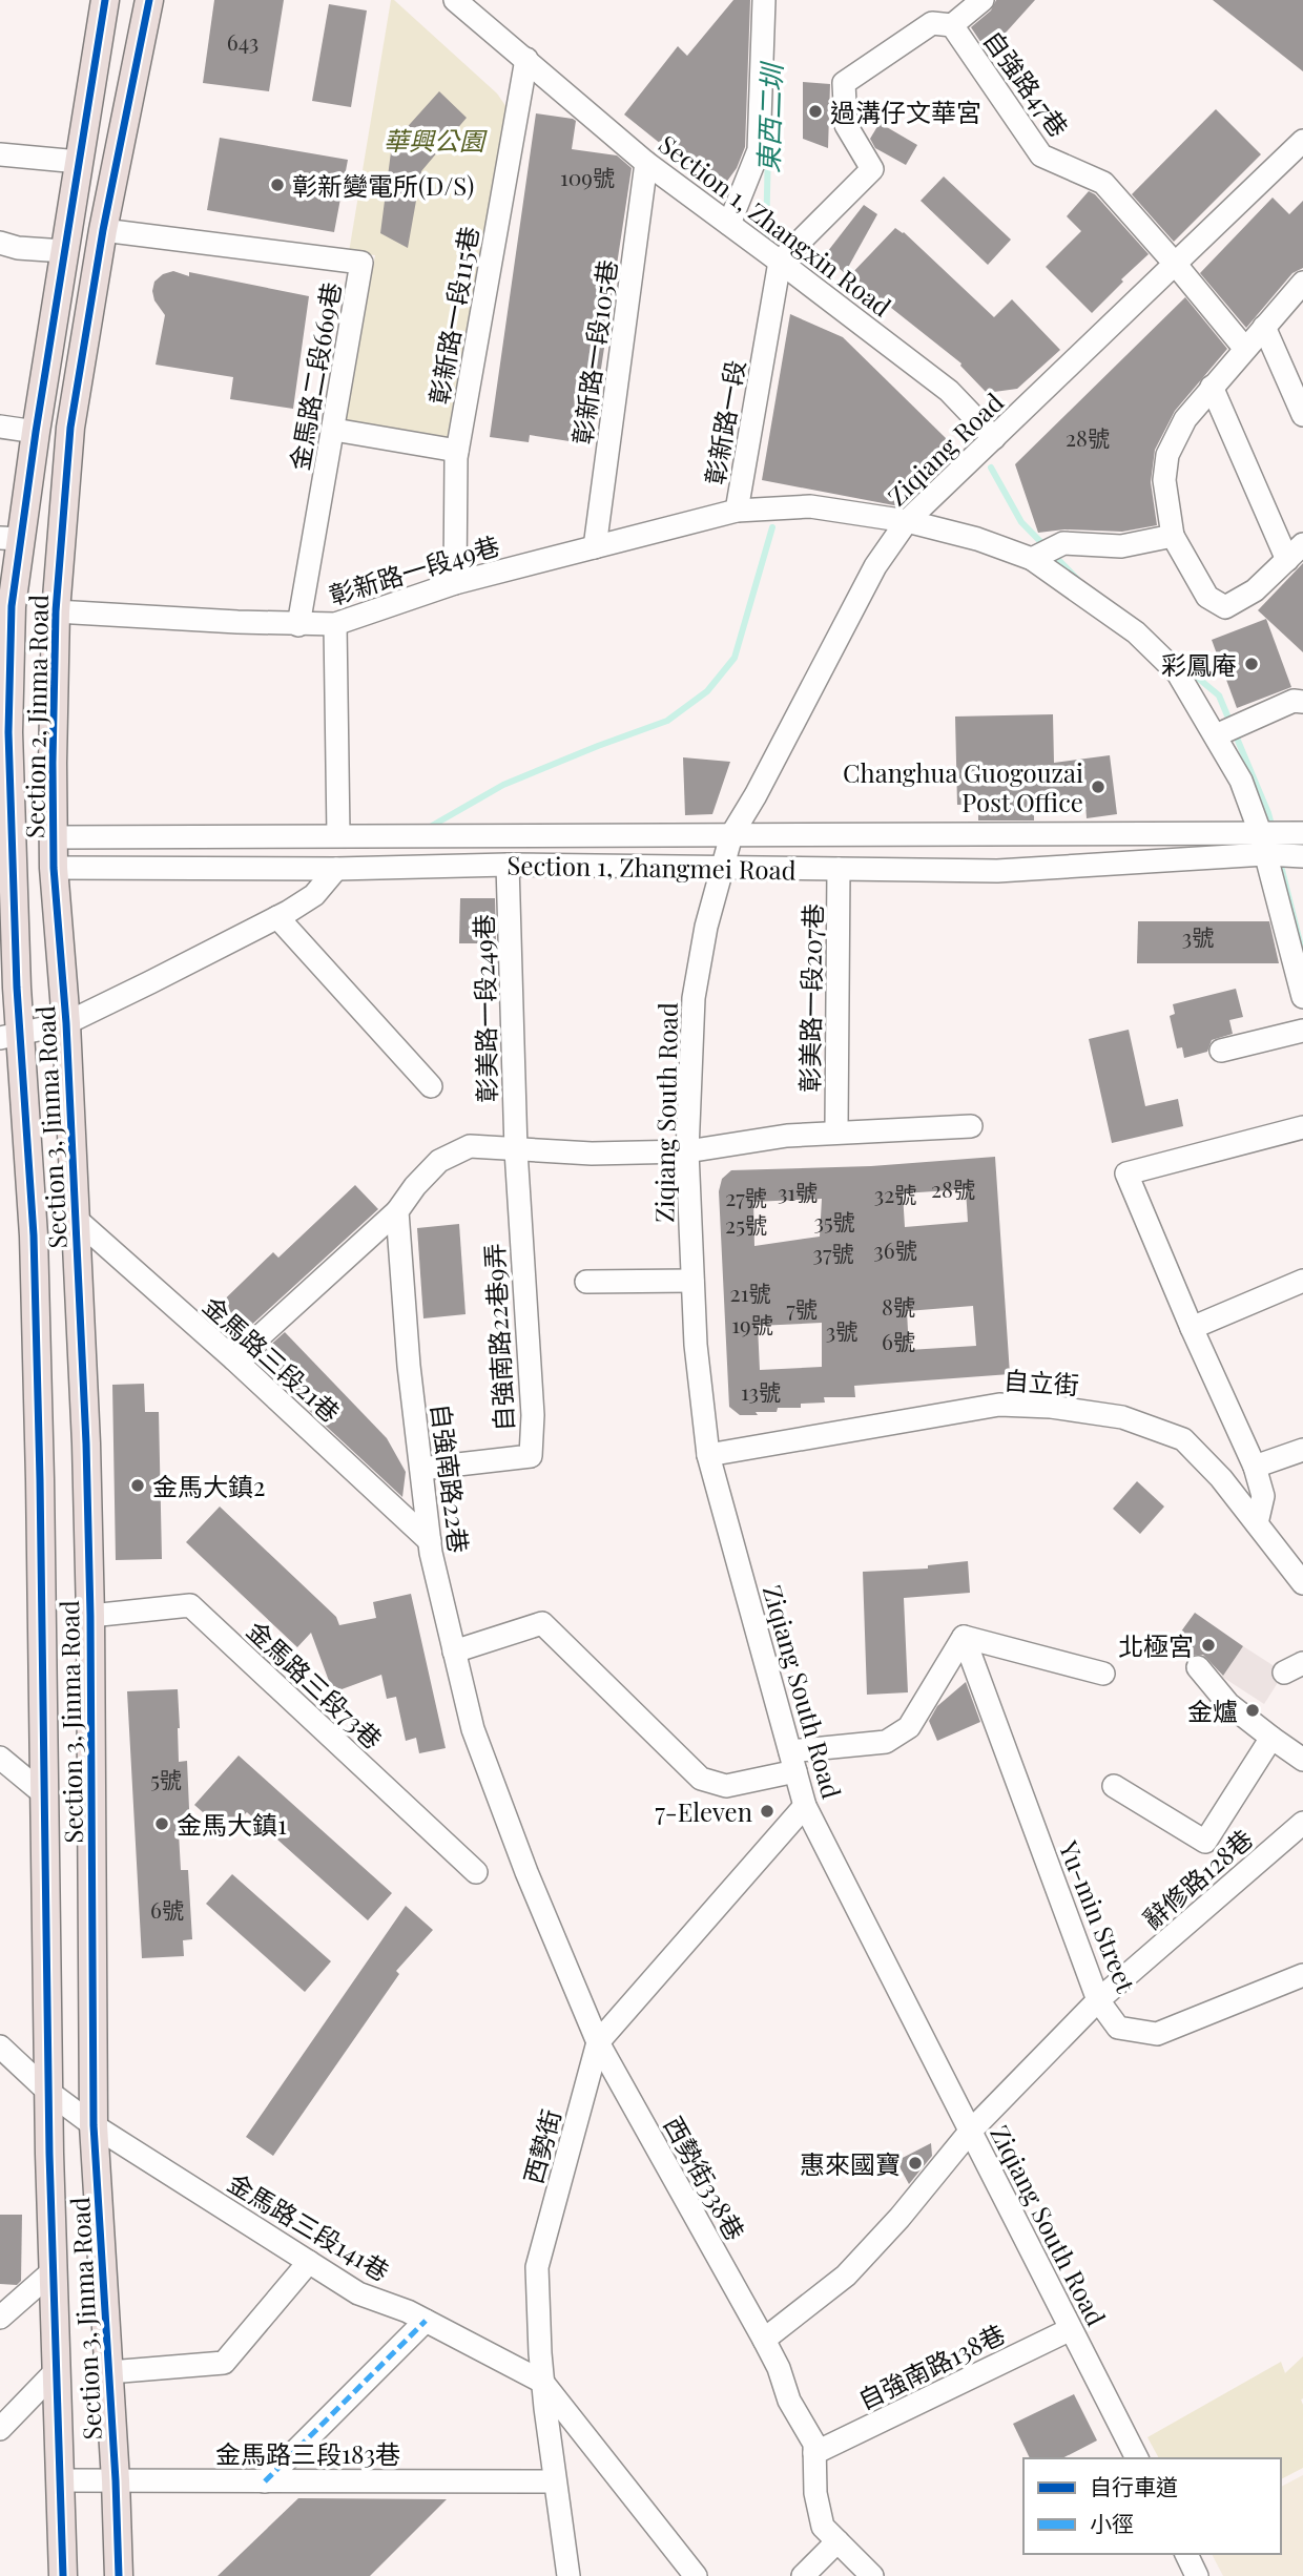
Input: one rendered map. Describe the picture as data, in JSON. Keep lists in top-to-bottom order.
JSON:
{
  "streets": {
    "main road": ["Section 2, Jinma Road", "Section 1, Zhangmei Road", "Section 3, Jinma Road"],
    "street": [
      "自強路47巷",
      "Section 1, Zhangxin Road",
      "彰新路一段115巷",
      "彰新路一段105巷",
      "金馬路二段669巷",
      "彰新路一段",
      "Ziqiang Road",
      "彰新路一段49巷",
      "彰美路一段207巷",
      "彰美路一段249巷",
      "Ziqiang South Road",
      "自強南路22巷9弄",
      "金馬路三段21巷",
      "自立街",
      "自強南路22巷",
      "金馬路三段73巷",
      "辭修路128巷",
      "Yu-min Street",
      "西勢街",
      "西勢街338巷",
      "金馬路三段141巷",
      "自強南路138巷",
      "金馬路三段183巷"
    ]
  },
  "crossings": [
    ["自強路47巷", "Section 1, Zhangxin Road"],
    ["自強路47巷", "彰新路一段"],
    ["自強路47巷", "Ziqiang Road"],
    ["Section 1, Zhangxin Road", "彰新路一段115巷"],
    ["Section 1, Zhangxin Road", "彰新路一段105巷"],
    ["Section 1, Zhangxin Road", "彰新路一段"],
    ["Section 1, Zhangxin Road", "Ziqiang Road"],
    ["彰新路一段115巷", "彰新路一段49巷"],
    ["彰新路一段105巷", "彰新路一段49巷"],
    ["金馬路二段669巷", "彰新路一段49巷"],
    ["金馬路二段669巷", "Section 2, Jinma Road"],
    ["彰新路一段", "Ziqiang Road"],
    ["彰新路一段", "彰新路一段49巷"],
    ["彰新路一段", "Section 1, Zhangmei Road"],
    ["Ziqiang Road", "Section 1, Zhangmei Road"],
    ["Ziqiang Road", "Ziqiang South Road"],
    ["彰新路一段49巷", "Section 2, Jinma Road"],
    ["Section 2, Jinma Road", "Section 1, Zhangmei Road"],
    ["Section 2, Jinma Road", "Section 3, Jinma Road"],
    ["Section 1, Zhangmei Road", "彰美路一段207巷"],
    ["Section 1, Zhangmei Road", "彰美路一段249巷"],
    ["Section 1, Zhangmei Road", "Ziqiang South Road"],
    ["Section 1, Zhangmei Road", "Section 3, Jinma Road"],
    ["彰美路一段249巷", "自強南路22巷9弄"],
    ["Ziqiang South Road", "自立街"],
    ["Ziqiang South Road", "辭修路128巷"],
    ["Ziqiang South Road", "西勢街"],
    ["Ziqiang South Road", "自強南路138巷"],
    ["Section 3, Jinma Road", "金馬路三段21巷"],
    ["Section 3, Jinma Road", "金馬路三段73巷"],
    ["Section 3, Jinma Road", "金馬路三段141巷"],
    ["Section 3, Jinma Road", "金馬路三段183巷"],
    ["自強南路22巷9弄", "自強南路22巷"],
    ["金馬路三段21巷", "自強南路22巷"],
    ["自強南路22巷", "西勢街"],
    ["自強南路22巷", "西勢街338巷"],
    ["辭修路128巷", "Yu-min Street"],
    ["辭修路128巷", "西勢街338巷"],
    ["西勢街", "西勢街338巷"],
    ["西勢街", "金馬路三段141巷"],
    ["西勢街", "金馬路三段183巷"],
    ["西勢街338巷", "自強南路138巷"]
  ],
  "water": ["東西二圳"],
  "parks": ["華興公園"],
  "places": [
    "過溝仔文華宮",
    "彰新變電所(D/S)",
    "彩鳳庵",
    "Changhua Guogouzai Post Office",
    "金馬大鎮2",
    "北極宮",
    "金爐",
    "7-Eleven",
    "金馬大鎮1",
    "惠來國寶"
  ],
  "house_numbers": [
    "643",
    "109號",
    "28號",
    "3號",
    "28號",
    "31號",
    "32號",
    "27號",
    "35號",
    "25號",
    "36號",
    "37號",
    "21號",
    "8號",
    "7號",
    "19號",
    "3號",
    "6號",
    "13號",
    "5號",
    "6號"
  ],
  "legend": ["自行車道", "小徑"]
}
